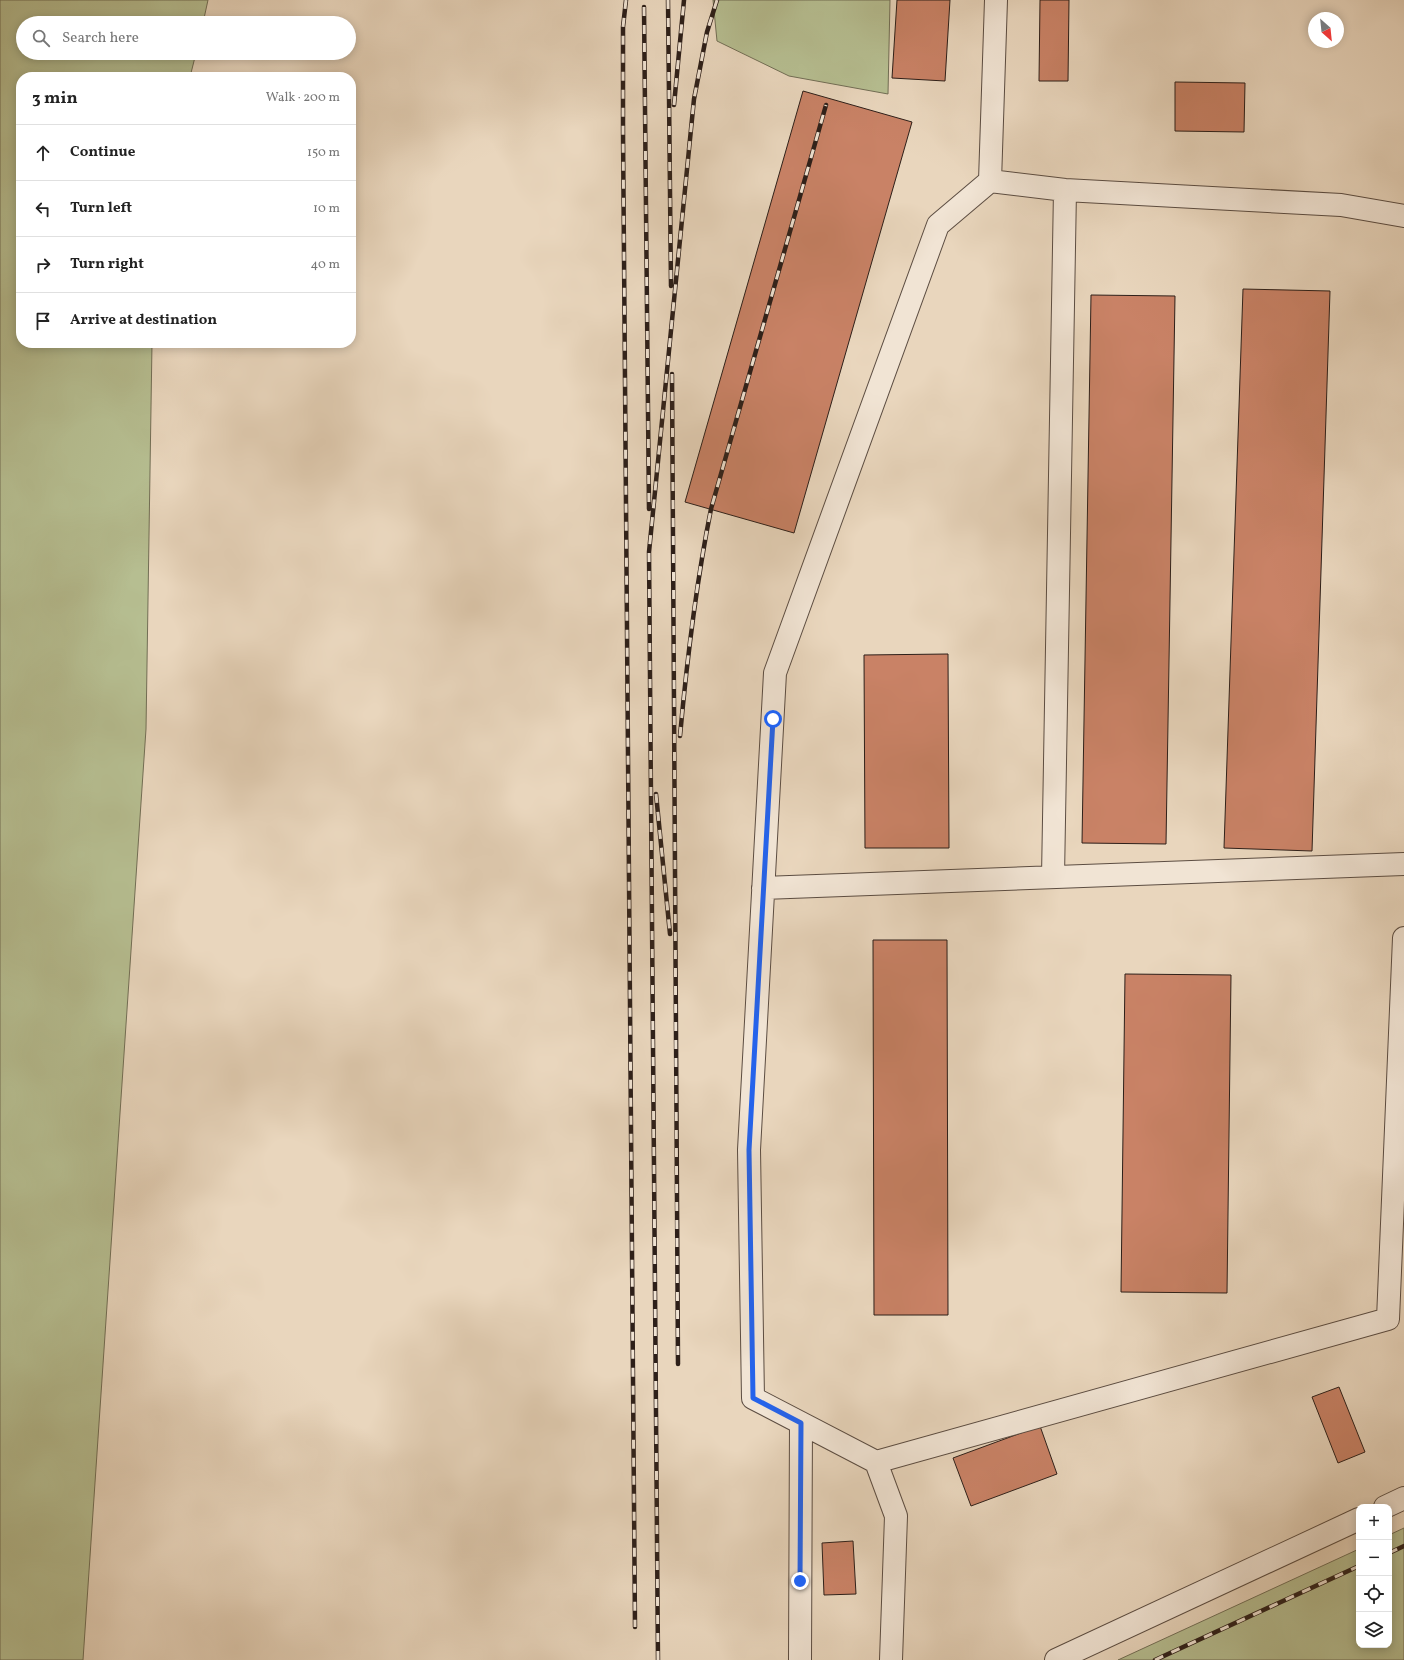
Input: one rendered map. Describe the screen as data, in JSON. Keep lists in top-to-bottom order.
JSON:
{
  "north": "bottom right",
  "page": {
    "search": "Search here",
    "heading": ["3 min", "Walk · 200 m"],
    "list": [
      ["Continue", "150 m"],
      ["Turn left", "10 m"],
      ["Turn right", "40 m"],
      "Arrive at destination"
    ],
    "map_buttons": ["+", "−"]
  }
}
